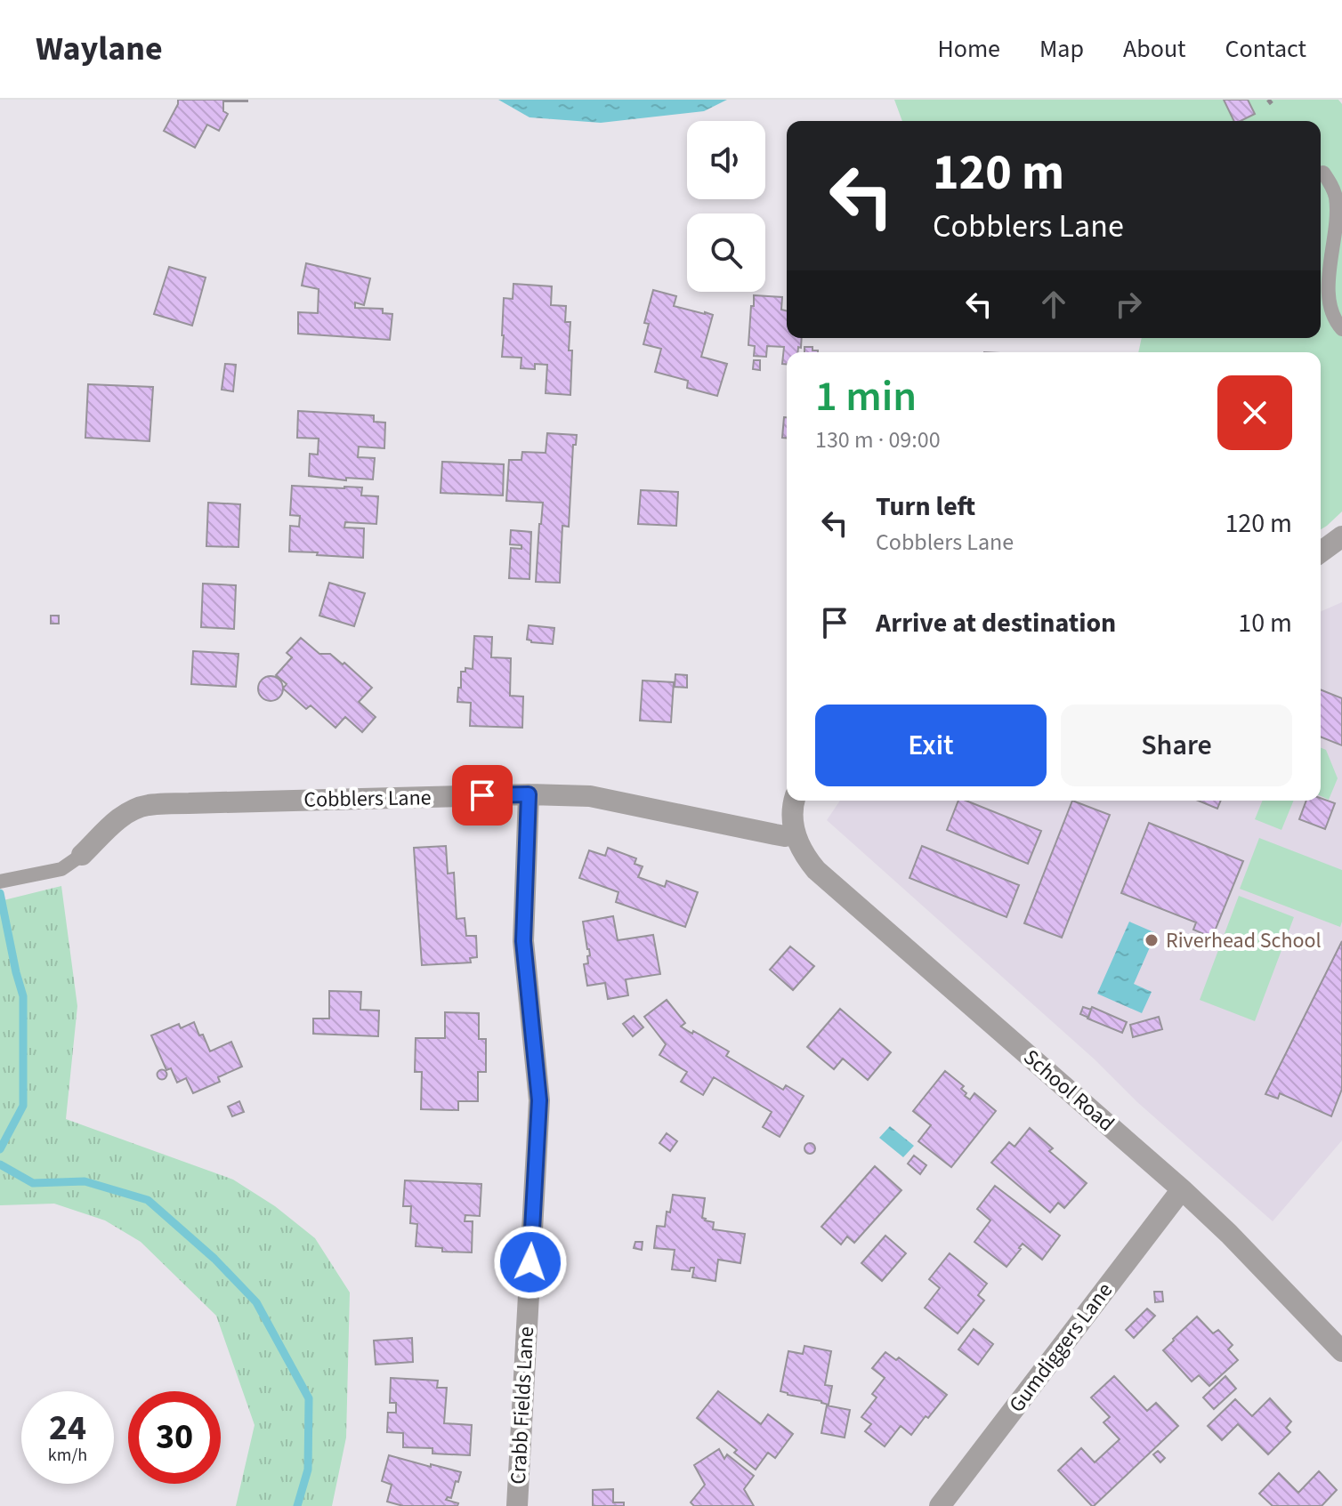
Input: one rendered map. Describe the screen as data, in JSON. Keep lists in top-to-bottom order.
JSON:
{
  "streets": {
    "street": [
      "Cobblers Lane",
      "School Road",
      "Gumdiggers Lane",
      "Crabb Fields Lane"
    ]
  },
  "crossings": [
    ["Cobblers Lane", "School Road"],
    ["Cobblers Lane", "Crabb Fields Lane"],
    ["School Road", "Gumdiggers Lane"]
  ],
  "places": ["Riverhead School"],
  "page": {
    "header": "Waylane",
    "nav": [
      "Home",
      "Map",
      "About",
      "Contact"
    ],
    "turn": ["120 m", "Cobblers Lane"],
    "heading": ["1 min", "130 m · 09:00"],
    "list": [
      {
        "name": "Turn left",
        "note": "Cobblers Lane",
        "value": "120 m"
      },
      {
        "name": "Arrive at destination",
        "value": "10 m"
      }
    ],
    "buttons": ["Exit", "Share"],
    "speed": "24 km/h",
    "limit": "30"
  }
}
